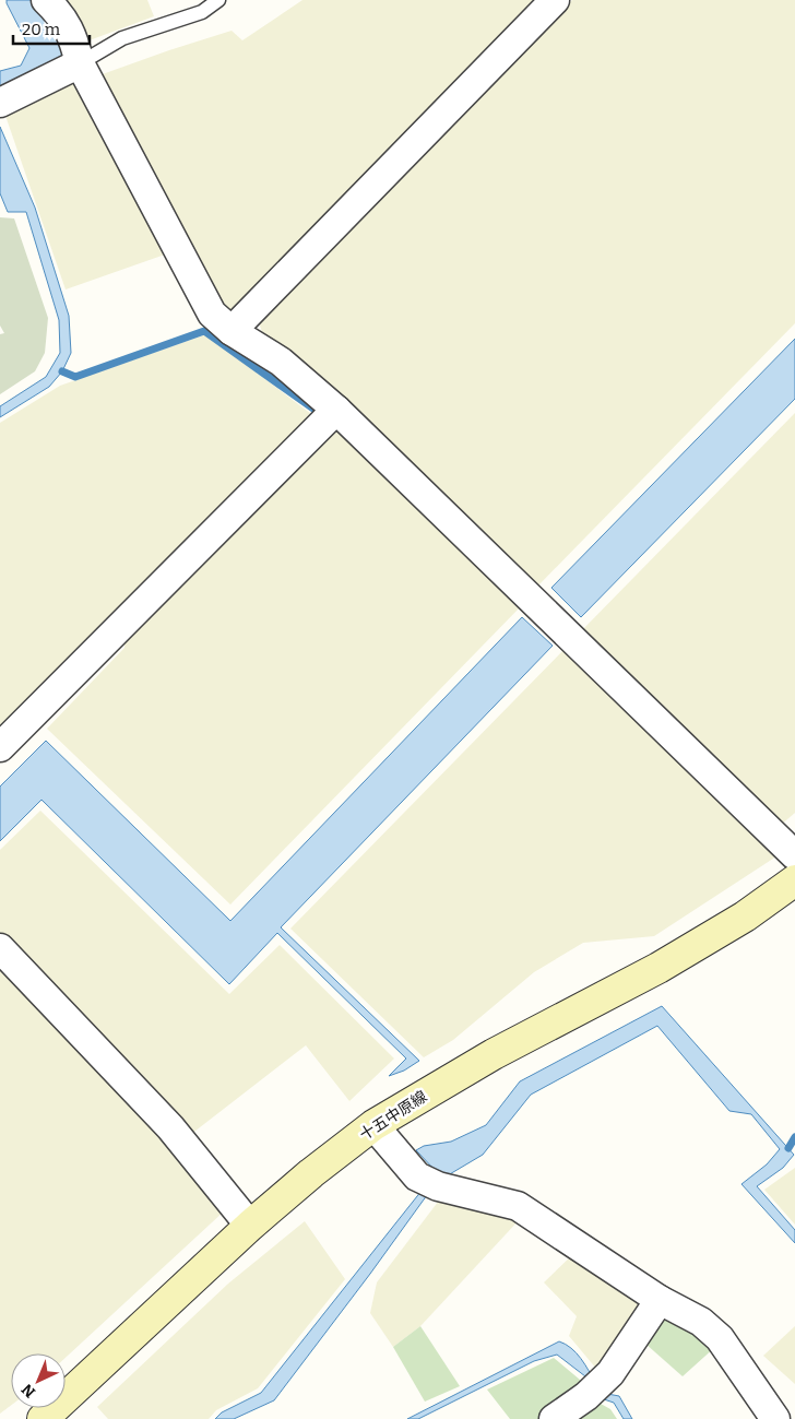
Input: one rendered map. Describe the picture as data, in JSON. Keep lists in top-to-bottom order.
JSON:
{
  "streets": {
    "main road": ["十五中原線"]
  },
  "scale_bar": "20 m",
  "north": "bottom left"
}
